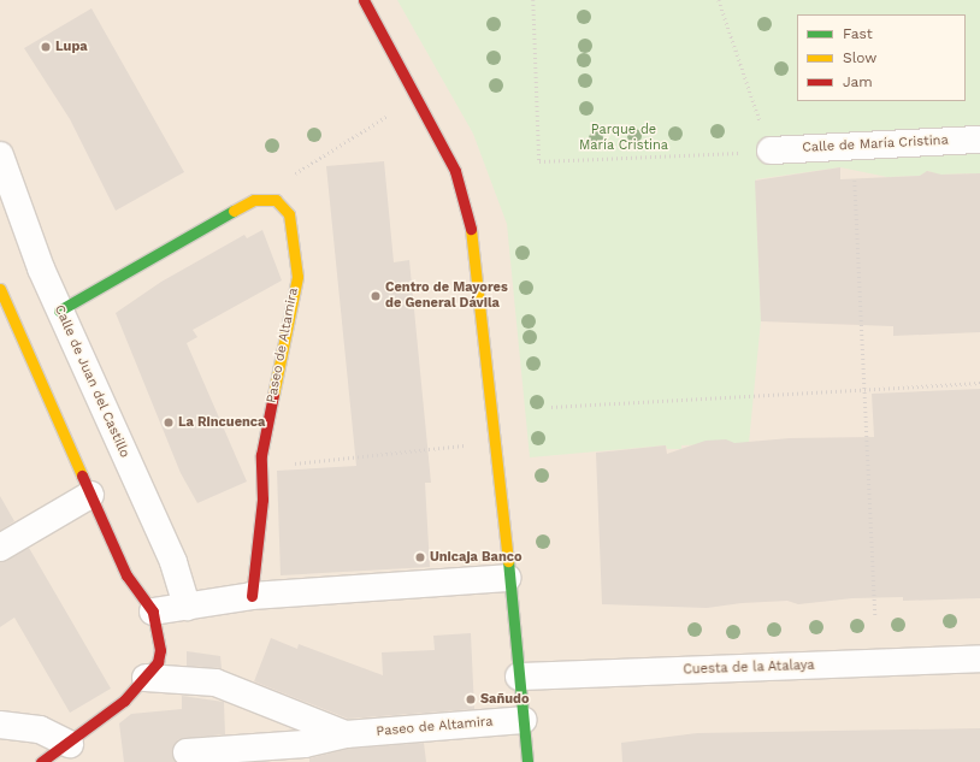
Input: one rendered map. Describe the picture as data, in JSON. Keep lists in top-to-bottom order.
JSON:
{
  "streets": {
    "street": [
      "Calle de María Cristina",
      "Paseo de Altamira",
      "Calle de Juan del Castillo",
      "Cuesta de la Atalaya"
    ]
  },
  "parks": ["Parque de María Cristina"],
  "places": [
    "Lupa",
    "Centro de Mayores de General Dávila",
    "La Rincuenca",
    "Unicaja Banco",
    "Sañudo"
  ],
  "legend": ["Fast", "Slow", "Jam"]
}
